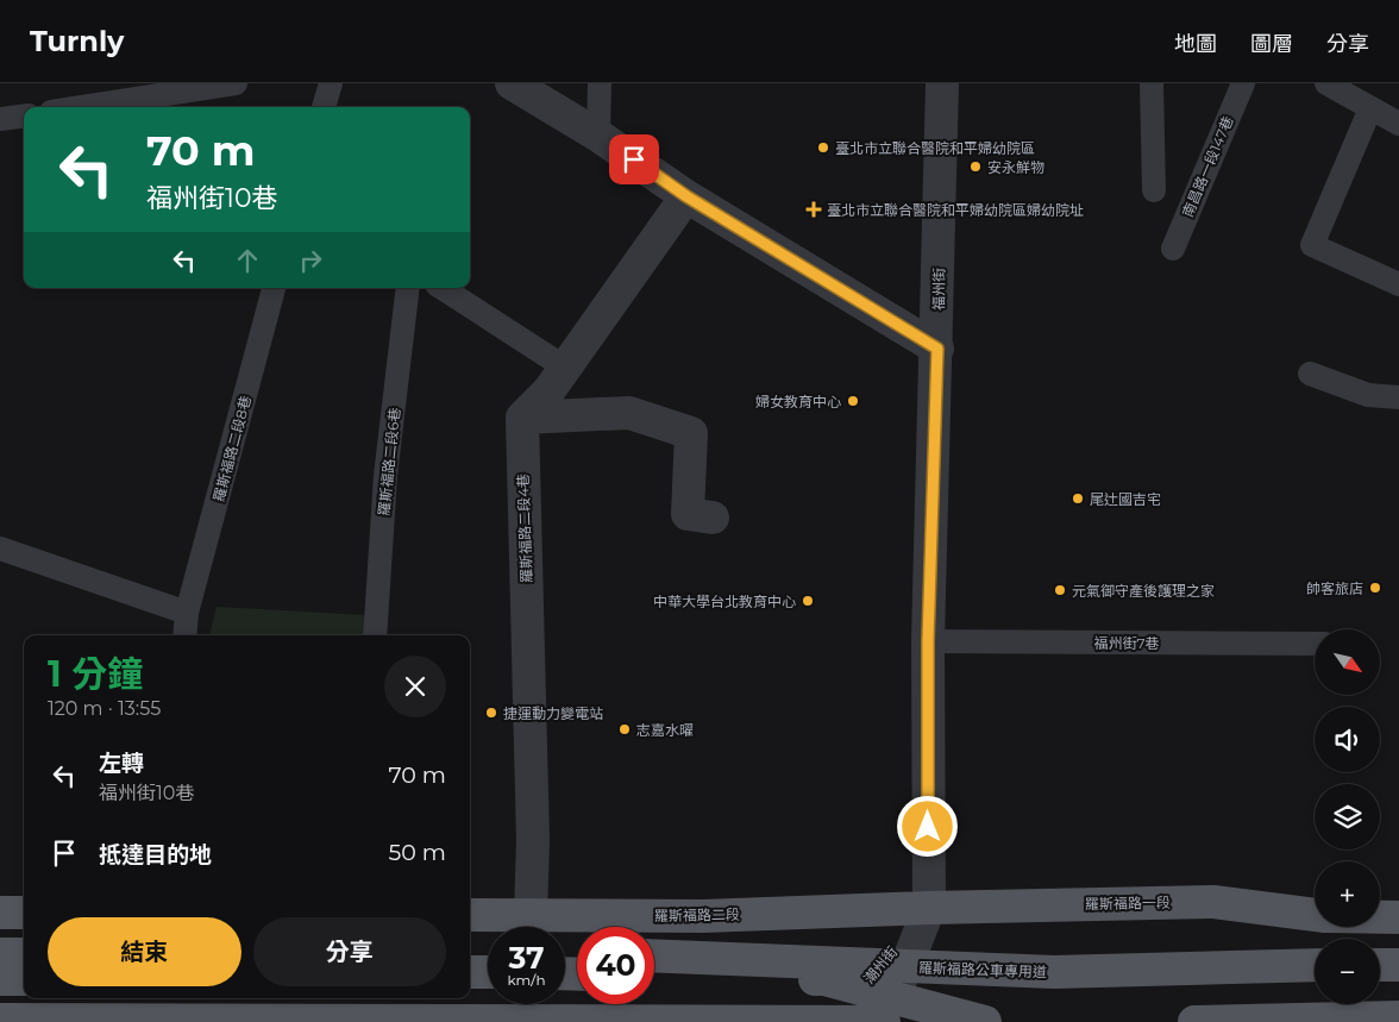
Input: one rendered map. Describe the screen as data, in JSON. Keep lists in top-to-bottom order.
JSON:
{
  "streets": {
    "main road": ["羅斯福路一段", "羅斯福路二段", "羅斯福路公車專用道"],
    "street": ["福州街", "羅斯福路二段4巷", "潮州街"],
    "lane": [
      "南昌路一段147巷",
      "羅斯福路二段8巷",
      "羅斯福路二段6巷",
      "福州街7巷"
    ]
  },
  "crossings": [
    ["福州街", "福州街7巷"],
    ["福州街", "羅斯福路一段"],
    ["福州街", "羅斯福路二段"],
    ["福州街", "潮州街"],
    ["福州街", "羅斯福路公車專用道"],
    ["羅斯福路二段4巷", "羅斯福路二段"],
    ["羅斯福路一段", "羅斯福路二段"],
    ["潮州街", "羅斯福路公車專用道"]
  ],
  "places": {
    "other": [
      "臺北市立聯合醫院和平婦幼院區",
      "安永鮮物",
      "婦女教育中心",
      "尾辻國吉宅",
      "帥客旅店",
      "元氣御守產後護理之家",
      "中華大學台北教育中心",
      "捷運動力變電站",
      "志嘉水曜"
    ],
    "health": ["臺北市立聯合醫院和平婦幼院區婦幼院址"]
  },
  "north": "bottom right",
  "page": {
    "header": "Turnly",
    "nav": ["地圖", "圖層", "分享"],
    "turn": ["70 m", "福州街10巷"],
    "map_buttons": ["+", "−"],
    "heading": ["1 分鐘", "120 m · 13:55"],
    "list": [
      {
        "name": "左轉",
        "note": "福州街10巷",
        "value": "70 m"
      },
      {
        "name": "抵達目的地",
        "value": "50 m"
      }
    ],
    "buttons": ["結束", "分享"],
    "speed": "37 km/h",
    "limit": "40"
  }
}
